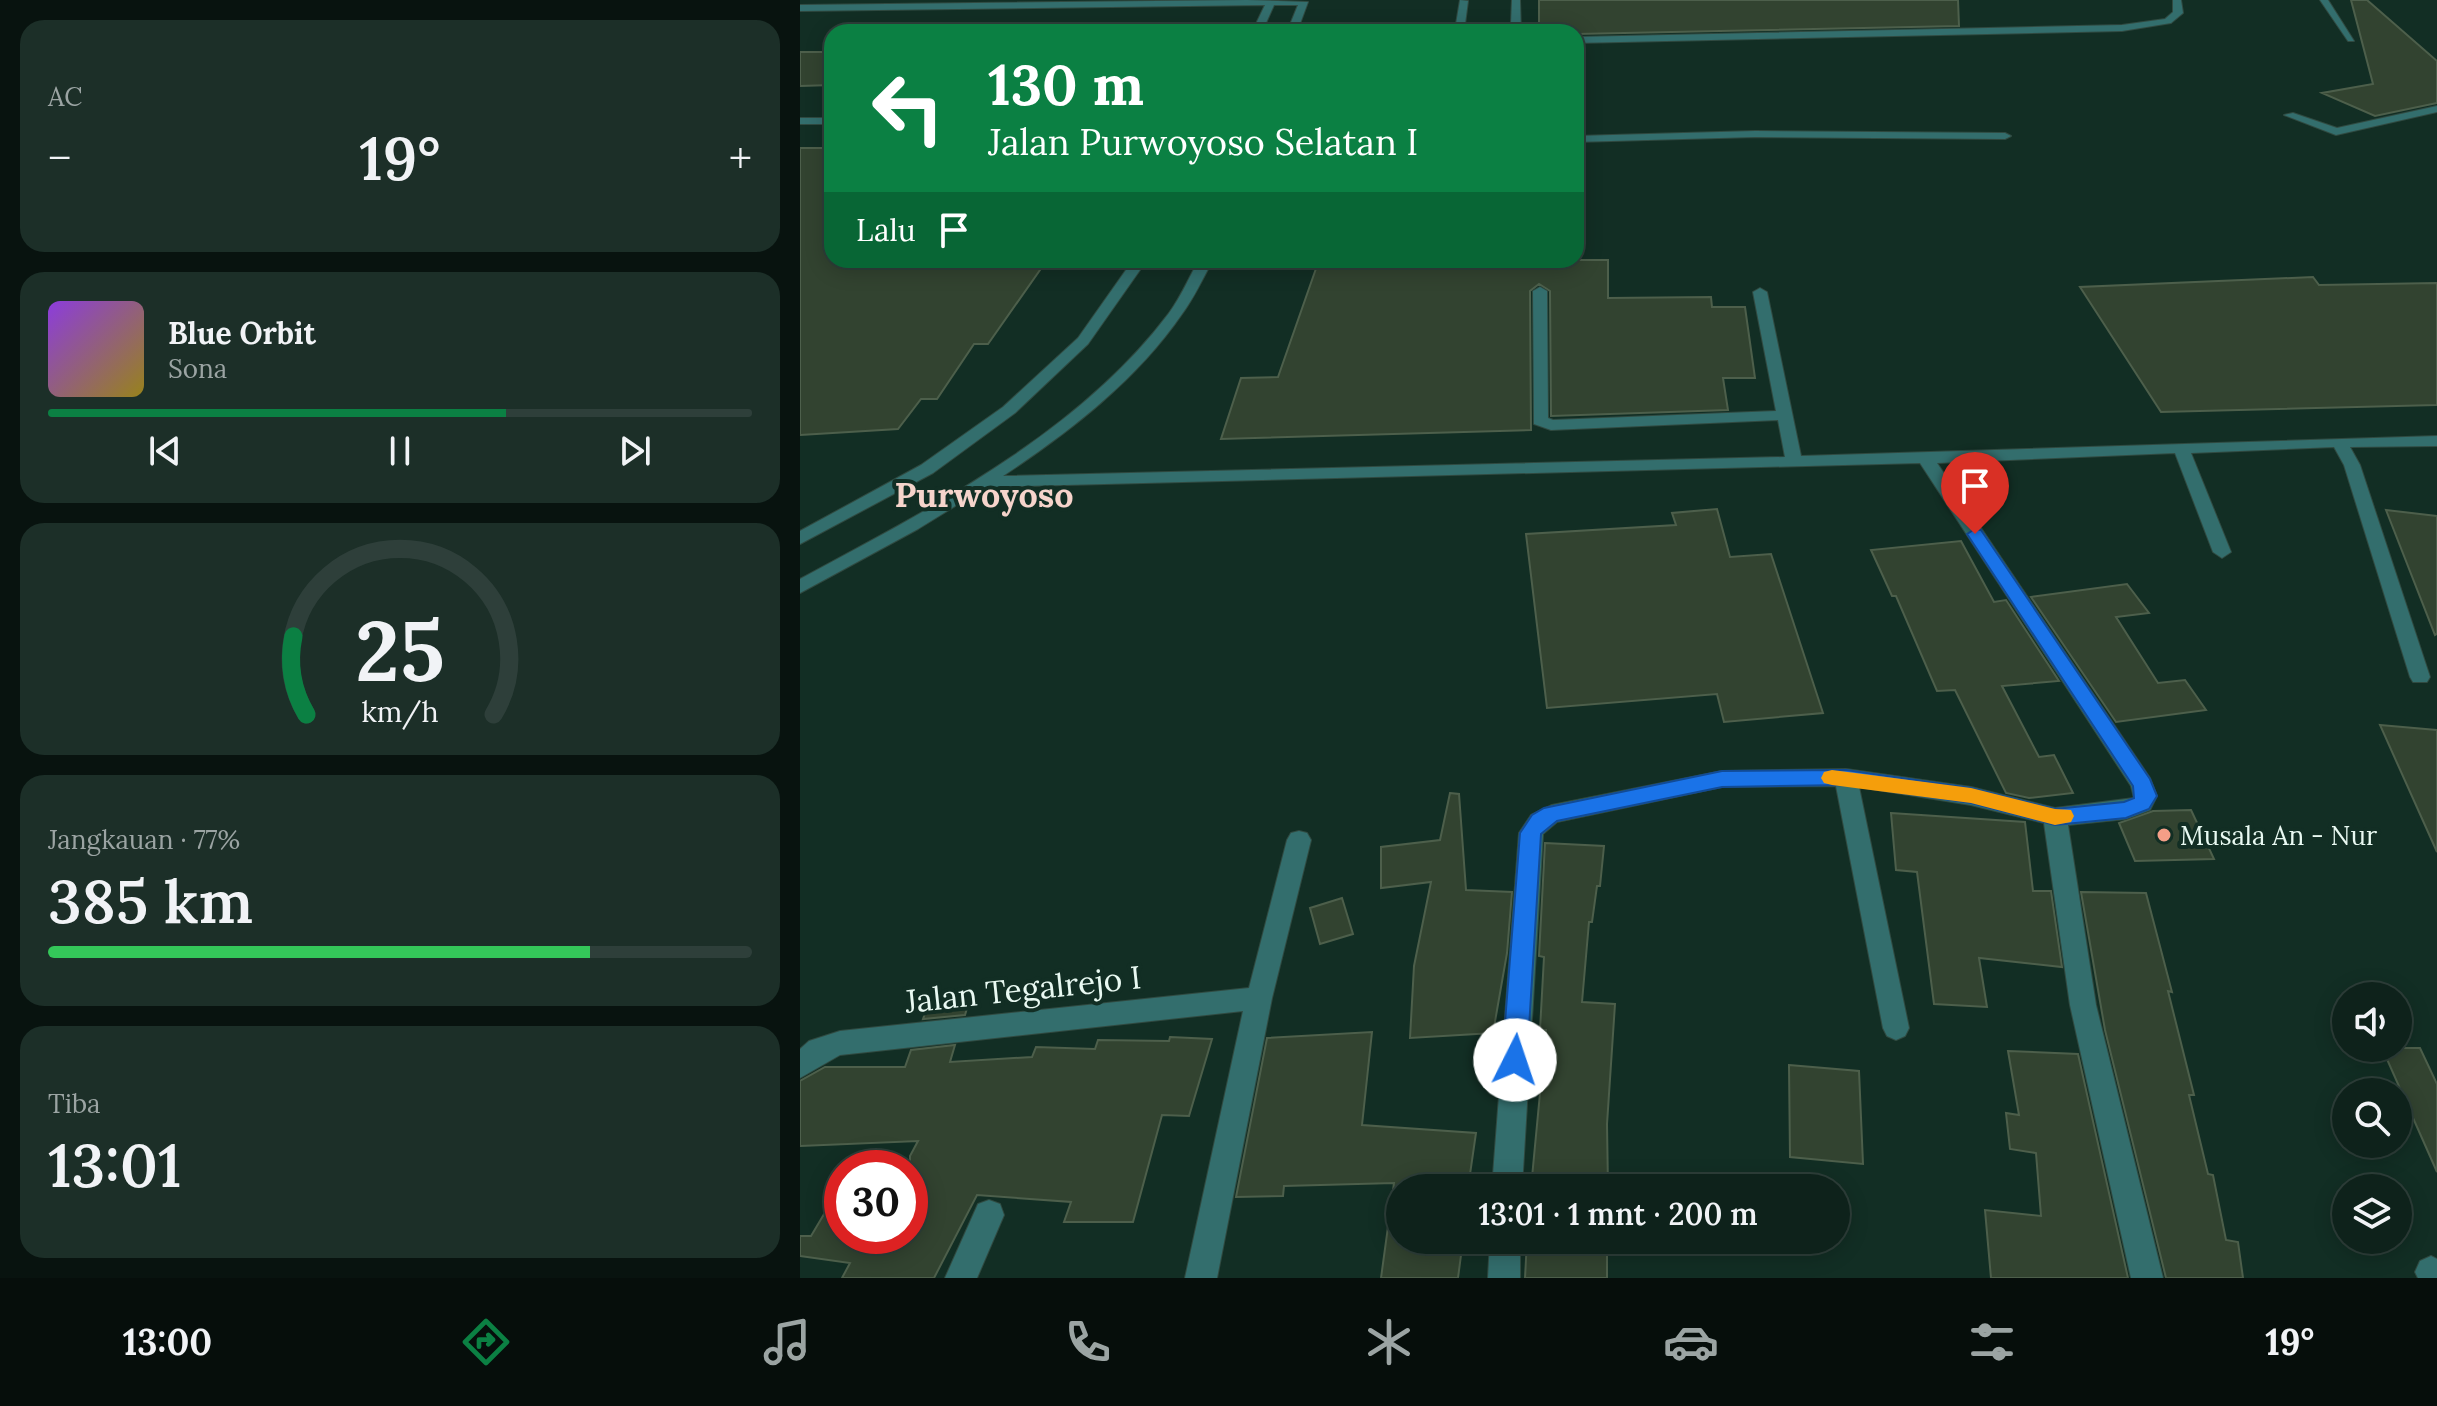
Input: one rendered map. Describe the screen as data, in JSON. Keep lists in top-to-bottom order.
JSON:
{
  "streets": {
    "street": ["Jalan Tegalrejo I"]
  },
  "districts": ["Purwoyoso"],
  "places": ["Musala An - Nur"],
  "page": {
    "tile": [
      "AC",
      ["Jangkauan · 77%", "385 km"],
      ["Tiba", "13:01"]
    ],
    "turn": ["130 m", "Jalan Purwoyoso Selatan I"],
    "heat": ["−", "19°", "+"],
    "then": "Lalu",
    "song": ["Blue Orbit", "Sona"],
    "limit": "30",
    "trip": "13:01 · 1 mnt · 200 m",
    "tabs": ["13:00", "19°"],
    "gauge": ["25", "km/h"]
  }
}
